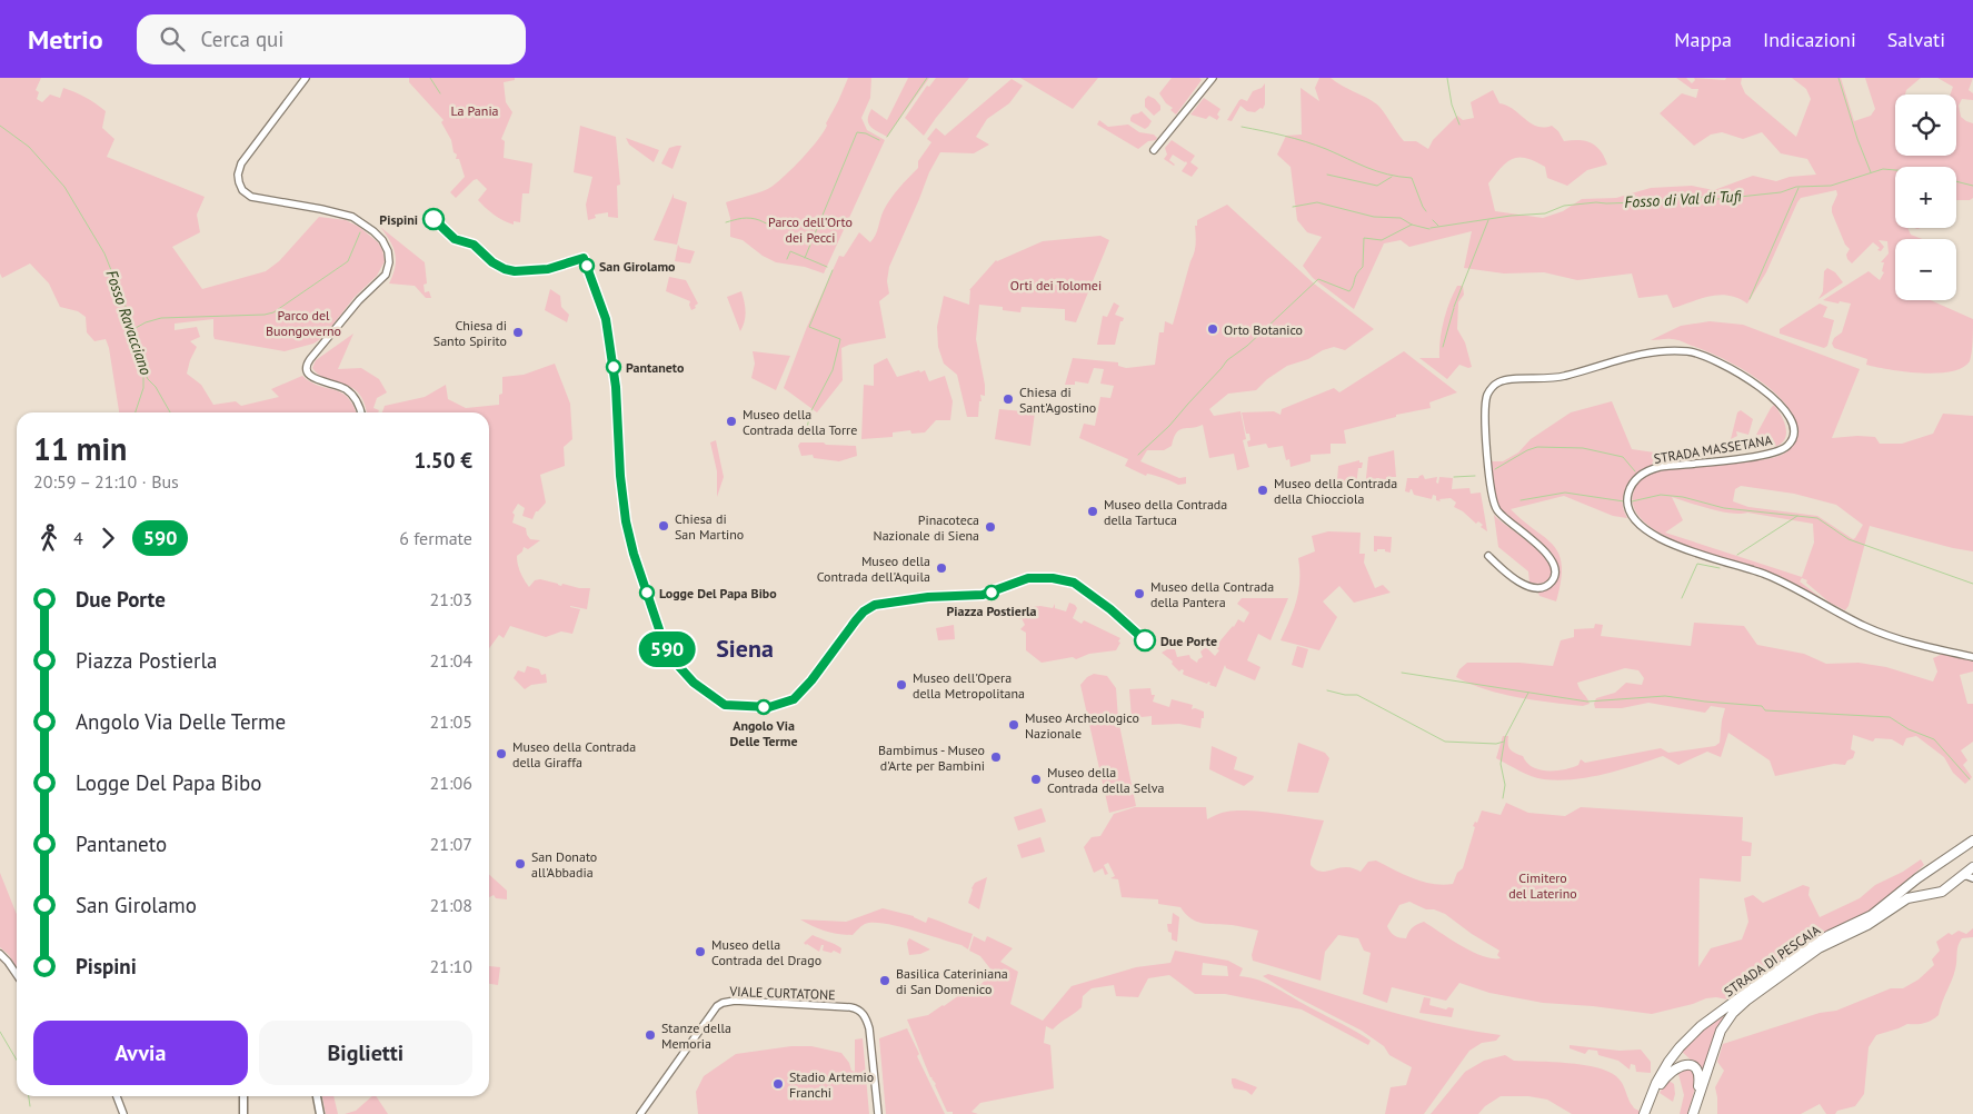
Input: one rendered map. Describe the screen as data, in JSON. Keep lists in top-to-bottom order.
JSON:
{
  "streets": {
    "main road": ["STRADA DI PESCAIA"],
    "street": ["STRADA MASSETANA", "VIALE CURTATONE"]
  },
  "districts": ["Siena"],
  "water": ["Fosso di Val di Tufi", "Fosso Ravacciano"],
  "parks": [
    "La Pania",
    "Parco dell'Orto dei Pecci",
    "Orti dei Tolomei",
    "Parco del Buongoverno",
    "Cimitero del Laterino"
  ],
  "places": [
    "Pispini",
    "San Girolamo",
    "Orto Botanico",
    "Chiesa di Santo Spirito",
    "Pantaneto",
    "Chiesa di Sant'Agostino",
    "Museo della Contrada della Torre",
    "Museo della Contrada della Chiocciola",
    "Museo della Contrada della Tartuca",
    "Chiesa di San Martino",
    "Pinacoteca Nazionale di Siena",
    "Museo della Contrada dell'Aquila",
    "Logge Del Papa Bibo",
    "Piazza Postierla",
    "Museo della Contrada della Pantera",
    "Due Porte",
    "Museo dell'Opera della Metropolitana",
    "Angolo Via Delle Terme",
    "Museo Archeologico Nazionale",
    "Museo della Contrada della Giraffa",
    "Bambimus - Museo d'Arte per Bambini",
    "Museo della Contrada della Selva",
    "San Donato all'Abbadia",
    "Museo della Contrada del Drago",
    "Basilica Cateriniana di San Domenico",
    "Stanze della Memoria",
    "Stadio Artemio Franchi"
  ],
  "lines": ["bus line 590"],
  "page": {
    "header": "Metrio",
    "search": "Cerca qui",
    "nav": ["Mappa", "Indicazioni", "Salvati"],
    "on_map": "590",
    "map_buttons": ["+", "−"],
    "heading": ["11 min", "20:59 – 21:10 · Bus", "1.50 €"],
    "legs": ["4", "590", "6 fermate"],
    "list": [
      {
        "name": "Due Porte",
        "value": "21:03"
      },
      {
        "name": "Piazza Postierla",
        "value": "21:04"
      },
      {
        "name": "Angolo Via Delle Terme",
        "value": "21:05"
      },
      {
        "name": "Logge Del Papa Bibo",
        "value": "21:06"
      },
      {
        "name": "Pantaneto",
        "value": "21:07"
      },
      {
        "name": "San Girolamo",
        "value": "21:08"
      },
      {
        "name": "Pispini",
        "value": "21:10"
      }
    ],
    "buttons": ["Avvia", "Biglietti"]
  }
}
